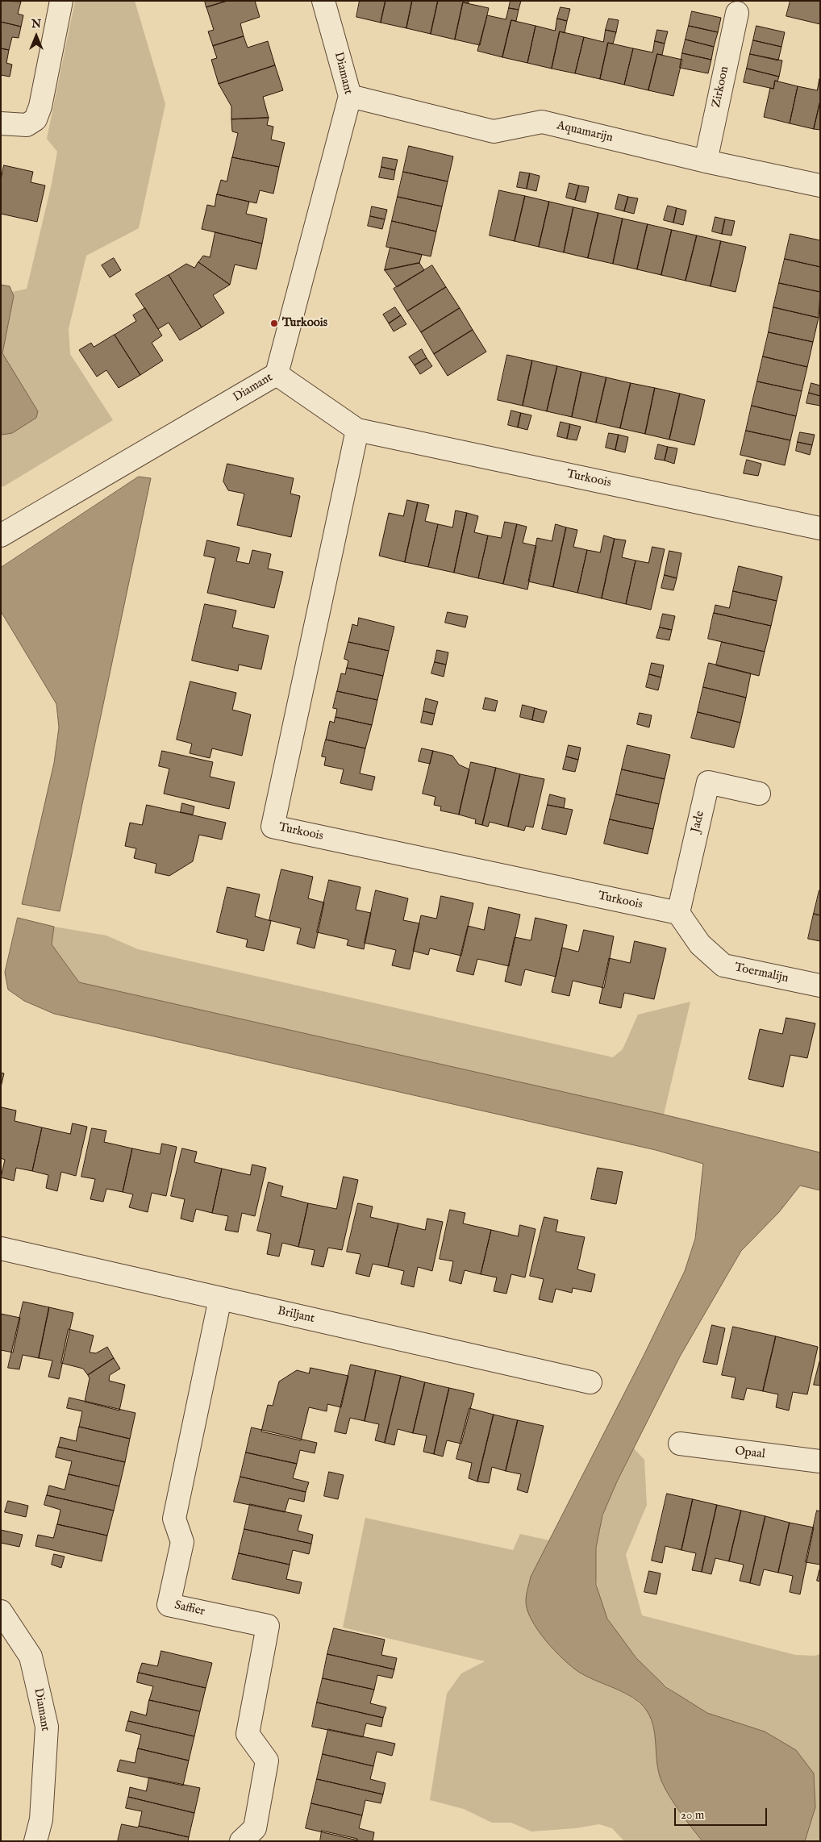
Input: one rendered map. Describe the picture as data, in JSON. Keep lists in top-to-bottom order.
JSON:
{
  "streets": {
    "street": [
      "Diamant",
      "Zirkoon",
      "Aquamarijn",
      "Turkoois",
      "Jade",
      "Toermalijn",
      "Briljant",
      "Opaal",
      "Saffier"
    ]
  },
  "crossings": [
    ["Diamant", "Aquamarijn"],
    ["Diamant", "Turkoois"],
    ["Zirkoon", "Aquamarijn"],
    ["Turkoois", "Jade"],
    ["Turkoois", "Toermalijn"],
    ["Jade", "Toermalijn"],
    ["Briljant", "Saffier"]
  ],
  "places": ["Turkoois"],
  "scale_bar": "20 m",
  "north": "top"
}
